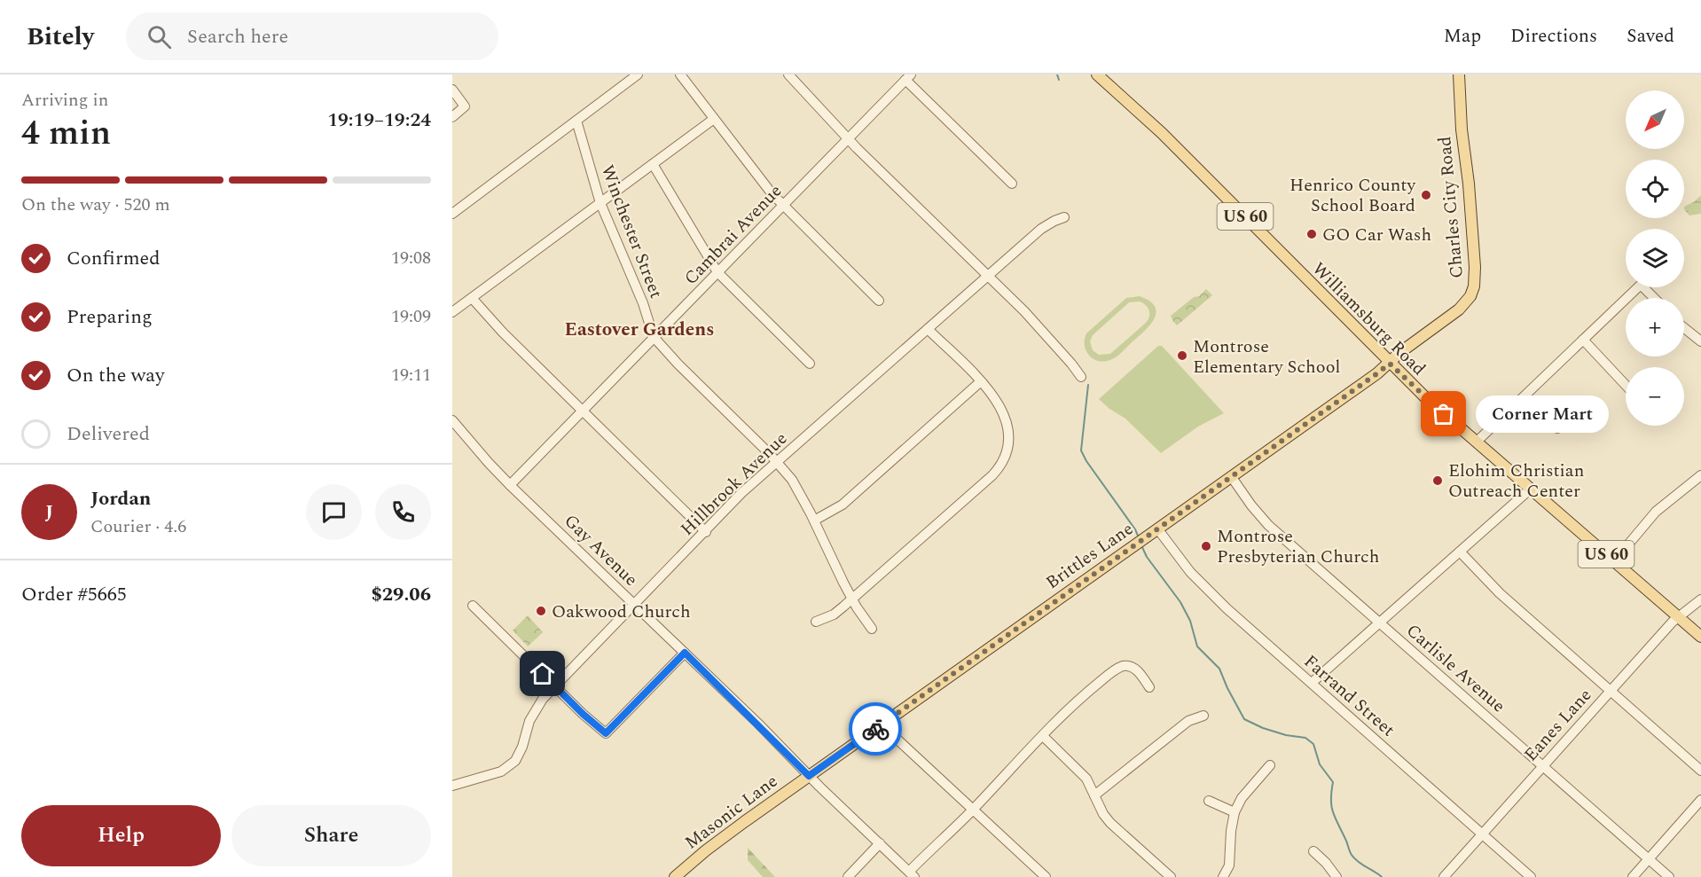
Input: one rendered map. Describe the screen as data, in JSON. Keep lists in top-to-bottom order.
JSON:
{
  "streets": {
    "main road": [
      "Charles City Road",
      "US 60",
      "Williamsburg Road",
      "Brittles Lane",
      "Masonic Lane"
    ],
    "street": [
      "Winchester Street",
      "Cambrai Avenue",
      "Hillbrook Avenue",
      "Gay Avenue",
      "Carlisle Avenue",
      "Farrand Street",
      "Eanes Lane"
    ]
  },
  "crossings": [
    ["Charles City Road", "Williamsburg Road"],
    ["Charles City Road", "Brittles Lane"],
    ["Winchester Street", "Cambrai Avenue"],
    ["Winchester Street", "Hillbrook Avenue"],
    ["Cambrai Avenue", "Gay Avenue"],
    ["Williamsburg Road", "Brittles Lane"],
    ["Williamsburg Road", "Eanes Lane"],
    ["Hillbrook Avenue", "Gay Avenue"],
    ["Gay Avenue", "Brittles Lane"],
    ["Gay Avenue", "Masonic Lane"],
    ["Brittles Lane", "Carlisle Avenue"],
    ["Brittles Lane", "Farrand Street"],
    ["Brittles Lane", "Masonic Lane"],
    ["Carlisle Avenue", "Eanes Lane"],
    ["Farrand Street", "Eanes Lane"]
  ],
  "districts": ["Eastover Gardens"],
  "places": [
    "Henrico County School Board",
    "GO Car Wash",
    "Montrose Elementary School",
    "Corner Mart",
    "Elohim Christian Outreach Center",
    "Montrose Presbyterian Church",
    "Oakwood Church"
  ],
  "north": "bottom left",
  "page": {
    "header": "Bitely",
    "search": "Search here",
    "nav": ["Map", "Directions", "Saved"],
    "heading": ["4 min", "Arriving in", "19:19–19:24"],
    "panel": [
      "Jordan",
      "Courier · 4.6",
      "Order #5665",
      "$29.06"
    ],
    "map_buttons": ["+", "−"],
    "bar": "On the way · 520 m",
    "list": [
      ["Confirmed", "19:08"],
      ["Preparing", "19:09"],
      ["On the way", "19:11"],
      "Delivered"
    ],
    "bubble": "Corner Mart",
    "round": "J",
    "buttons": ["Help", "Share"]
  }
}
